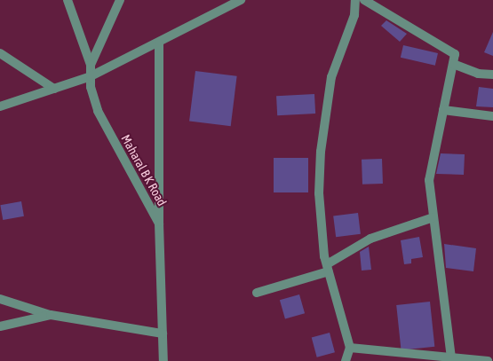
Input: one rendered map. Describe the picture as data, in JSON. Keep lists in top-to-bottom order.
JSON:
{
  "streets": {
    "street": ["Maharal B K Road"]
  }
}
